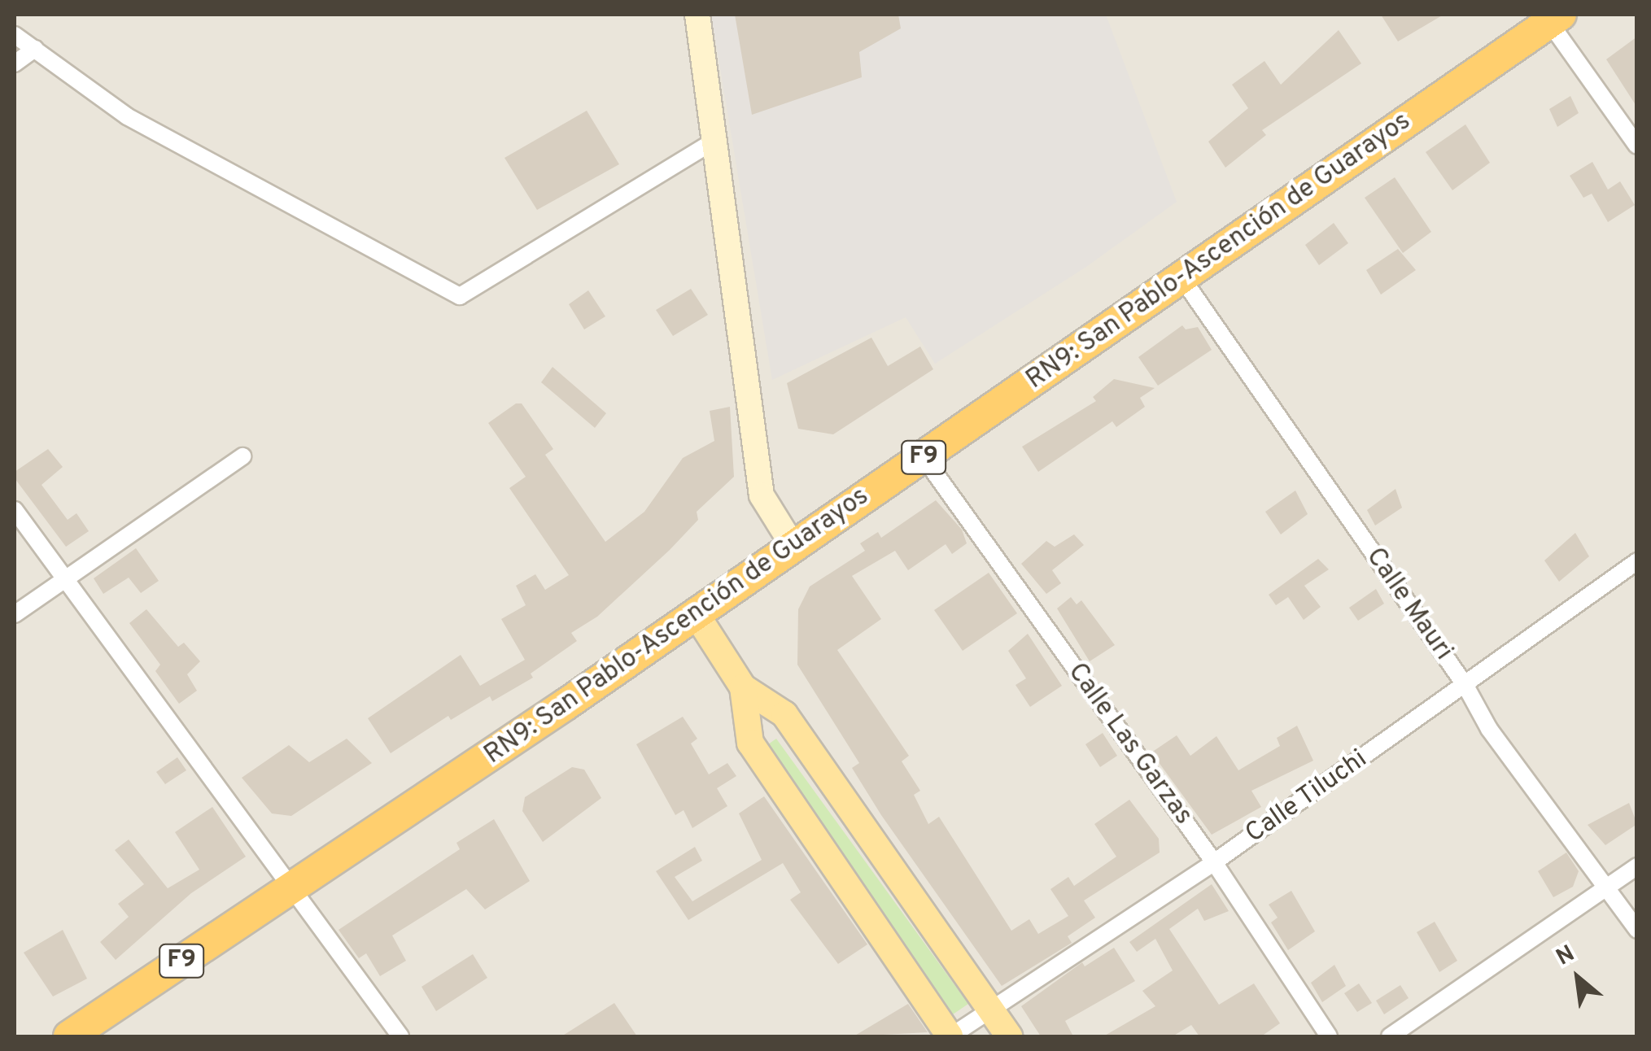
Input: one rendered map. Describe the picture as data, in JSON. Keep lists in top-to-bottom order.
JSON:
{
  "streets": {
    "highway": ["RN9: San Pablo-Ascención de Guarayos", "F9"],
    "street": ["Calle Mauri", "Calle Las Garzas", "Calle Tiluchi"]
  },
  "crossings": [
    ["RN9: San Pablo-Ascención de Guarayos", "Calle Mauri"],
    ["RN9: San Pablo-Ascención de Guarayos", "Calle Las Garzas"],
    ["Calle Mauri", "Calle Tiluchi"],
    ["Calle Las Garzas", "Calle Tiluchi"]
  ],
  "north": "top left"
}
